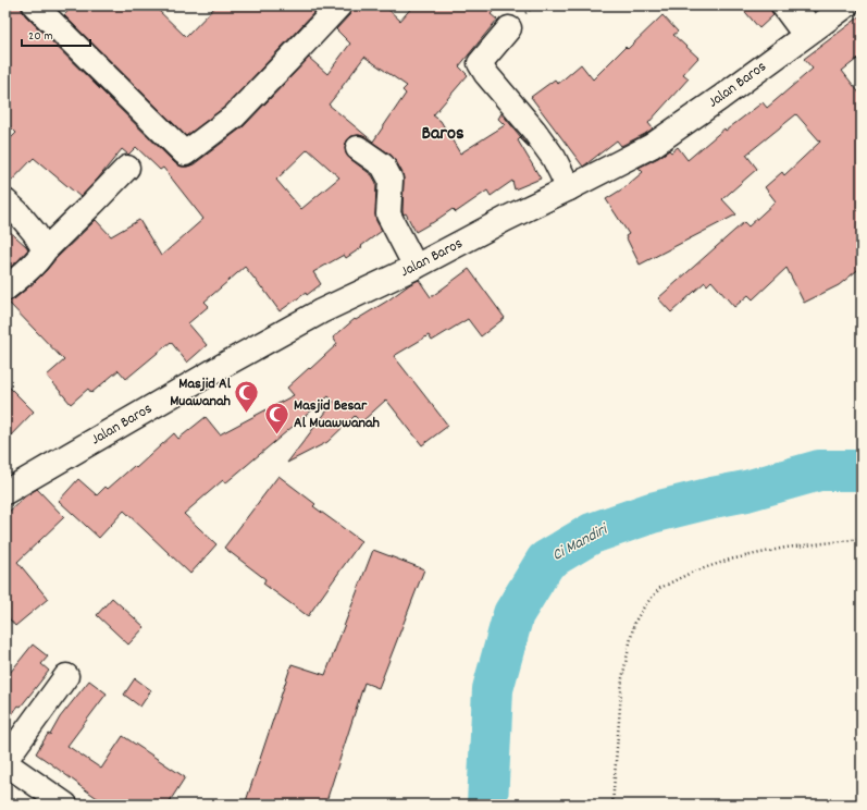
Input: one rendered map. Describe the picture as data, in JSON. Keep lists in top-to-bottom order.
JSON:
{
  "streets": {
    "street": ["Jalan Baros"]
  },
  "districts": ["Baros"],
  "water": ["Ci Mandiri"],
  "places": {
    "mosque": ["Masjid Al Muawanah", "Masjid Besar Al Muawwanah"]
  },
  "scale_bar": "20 m"
}
